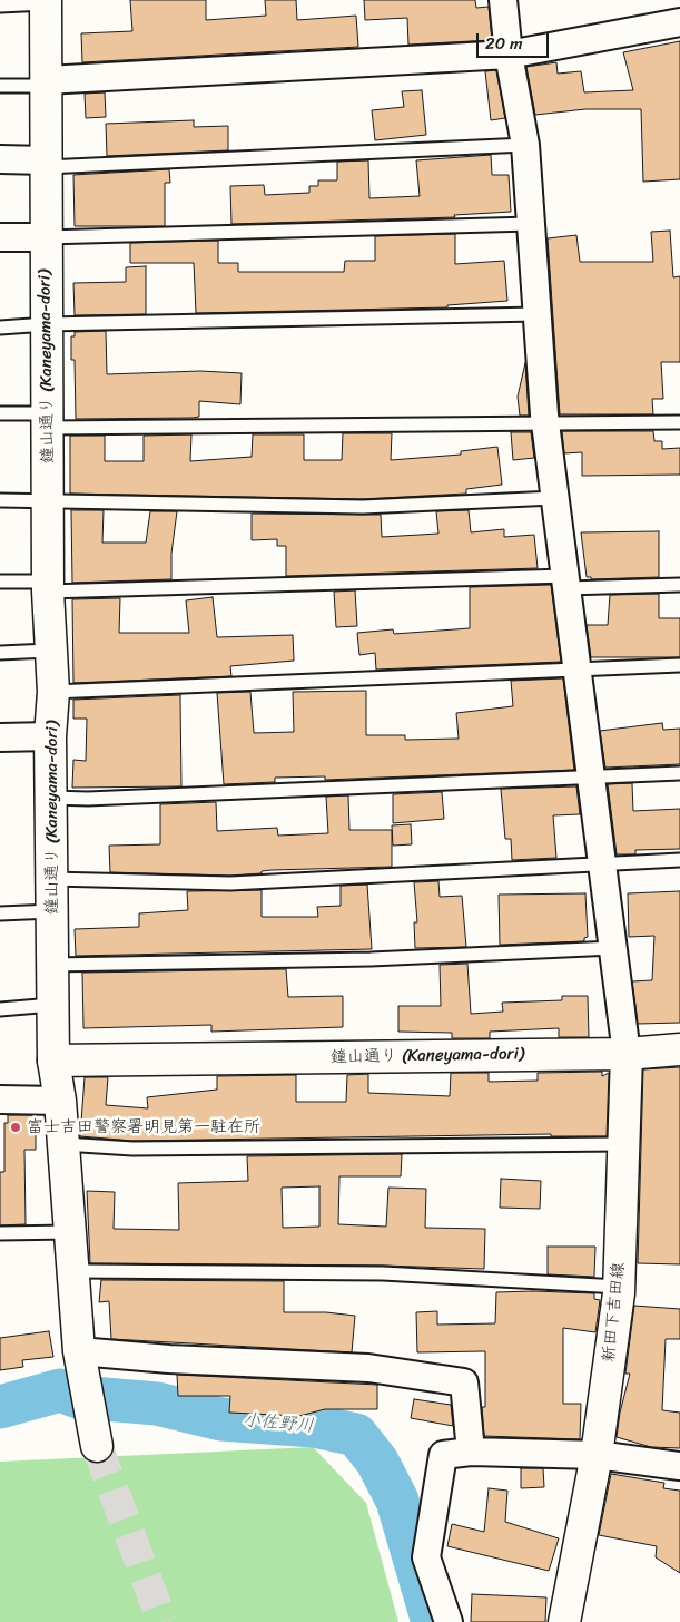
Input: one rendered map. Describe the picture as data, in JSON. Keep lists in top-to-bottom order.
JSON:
{
  "streets": {
    "main road": ["鐘山通り (Kaneyama-dori)", "新田下吉田線"]
  },
  "crossings": [
    ["鐘山通り (Kaneyama-dori)", "新田下吉田線"]
  ],
  "water": ["小佐野川"],
  "places": ["富士吉田警察署明見第一駐在所"],
  "scale_bar": "20 m"
}
